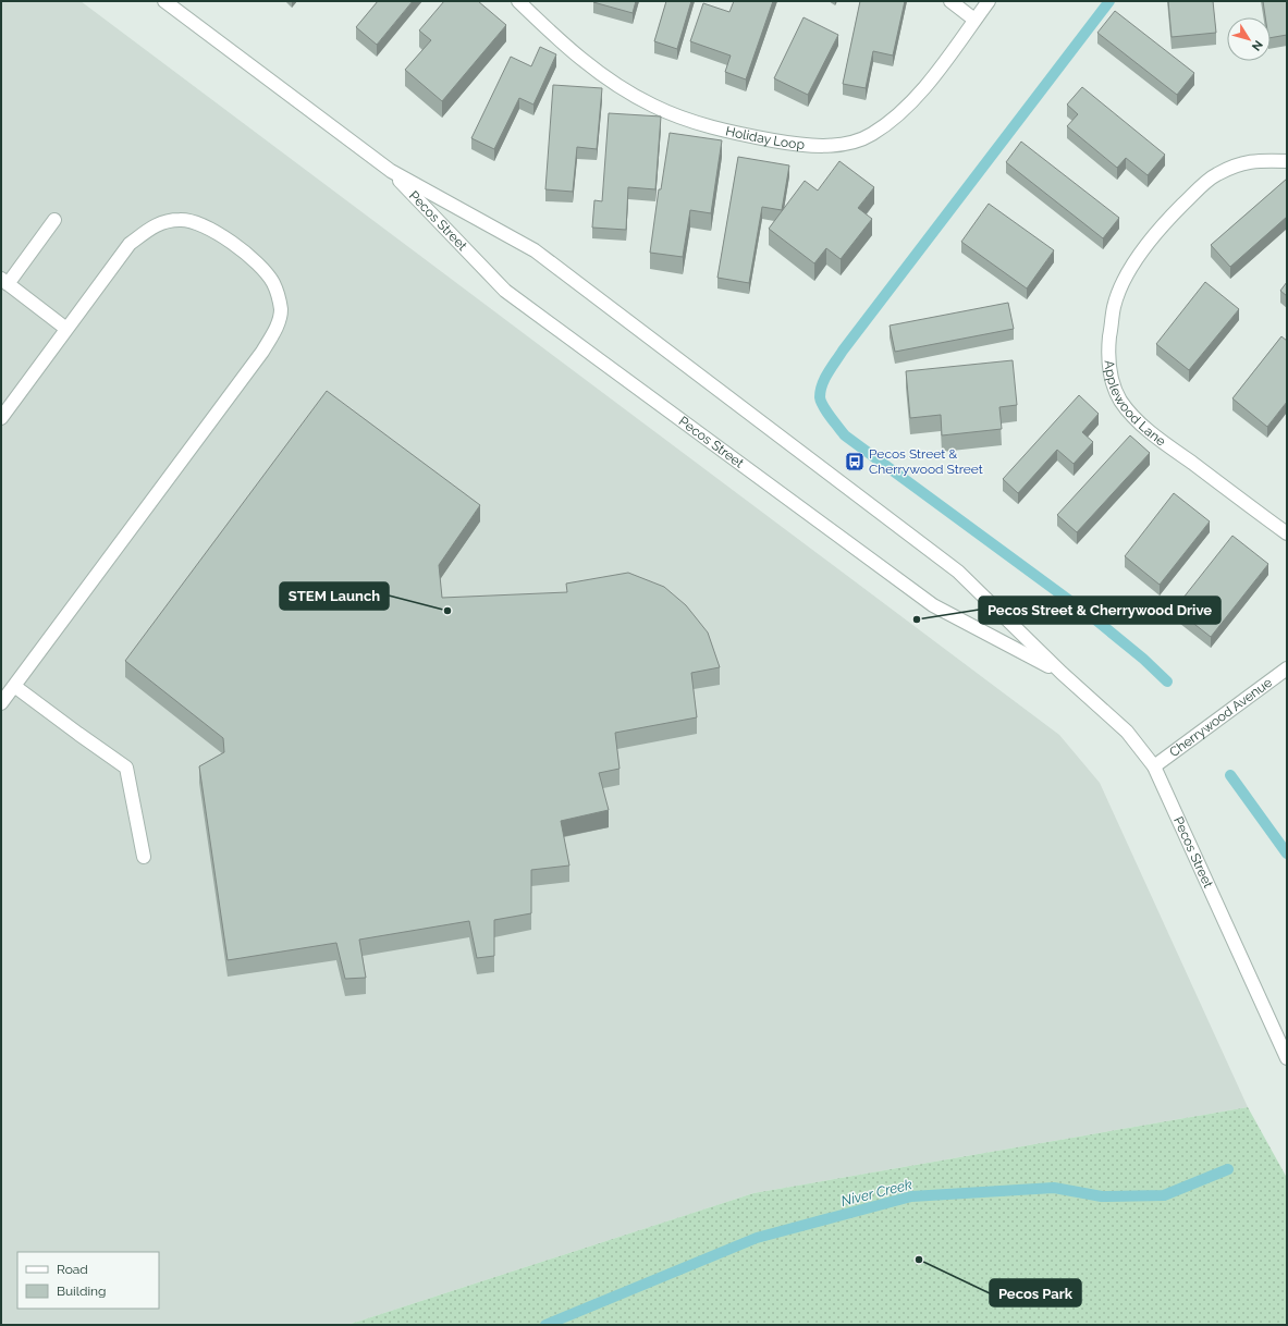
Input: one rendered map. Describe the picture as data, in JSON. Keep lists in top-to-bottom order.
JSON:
{
  "streets": {
    "street": [
      "Holiday Loop",
      "Pecos Street",
      "Applewood Lane",
      "Cherrywood Avenue"
    ]
  },
  "crossings": [
    ["Pecos Street", "Cherrywood Avenue"]
  ],
  "water": ["Niver Creek"],
  "places": {
    "bus stop": ["Pecos Street & Cherrywood Street"],
    "other": ["STEM Launch", "Pecos Street & Cherrywood Drive", "Pecos Park"]
  },
  "legend": ["Road", "Building"],
  "north": "bottom right"
}
